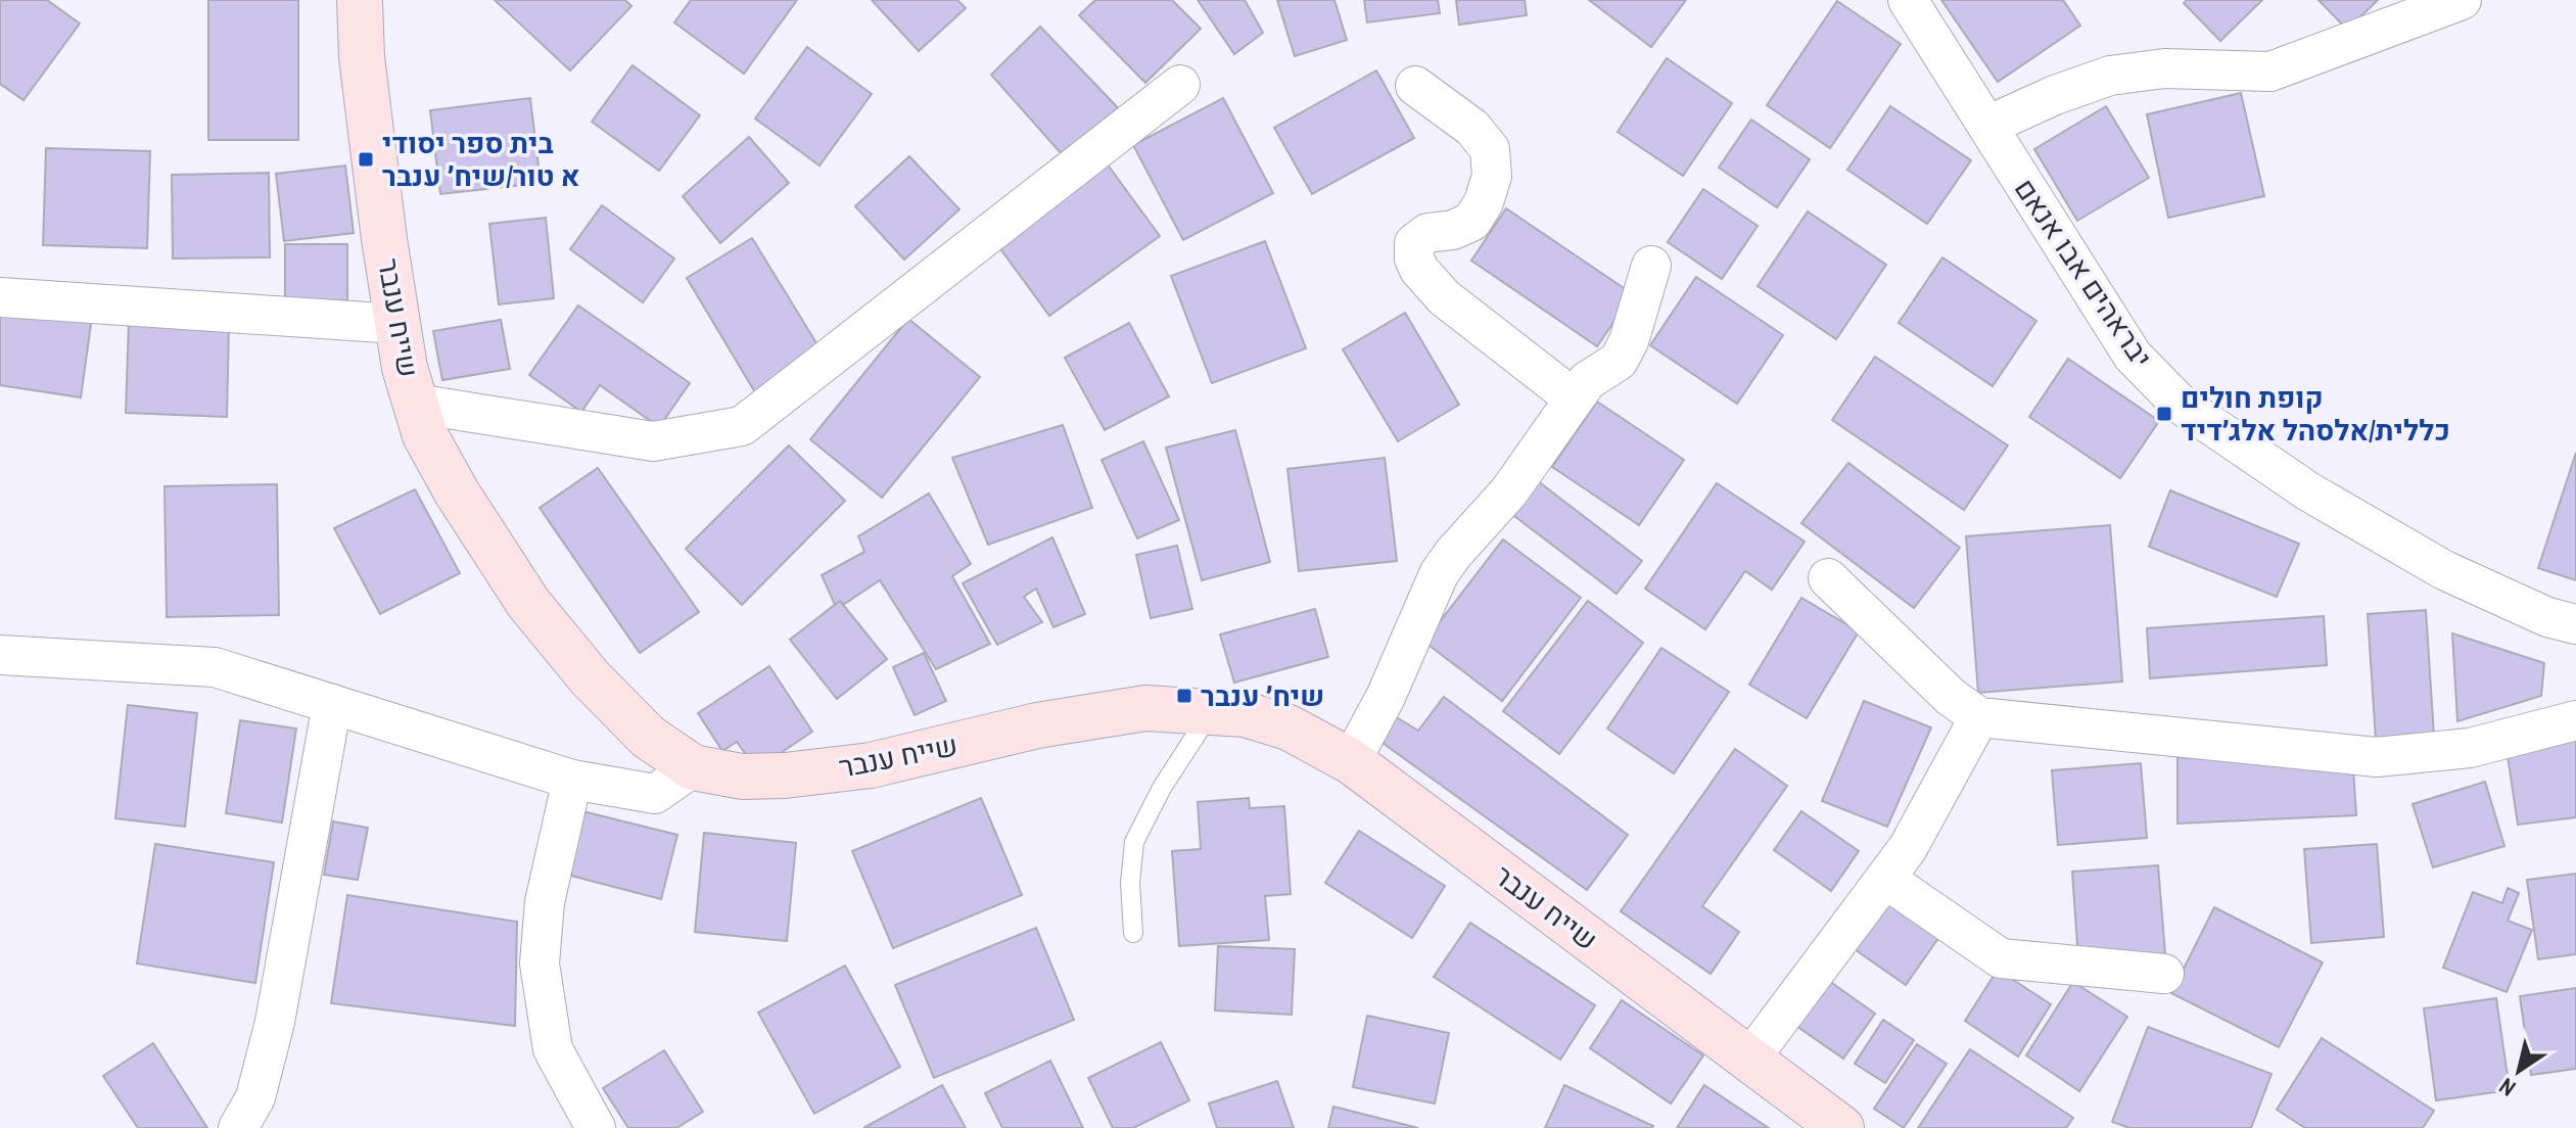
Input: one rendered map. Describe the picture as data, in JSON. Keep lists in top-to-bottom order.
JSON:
{
  "streets": {
    "street": ["יבראהים אבו אנאם", "שייח ענבר"]
  },
  "places": {
    "transit": ["בית ספר יסודי א טור/שיח׳ ענבר", "קופת חולים כללית/אלסהל אלג׳דיד", "שיח׳ ענבר"]
  },
  "north": "bottom left"
}
